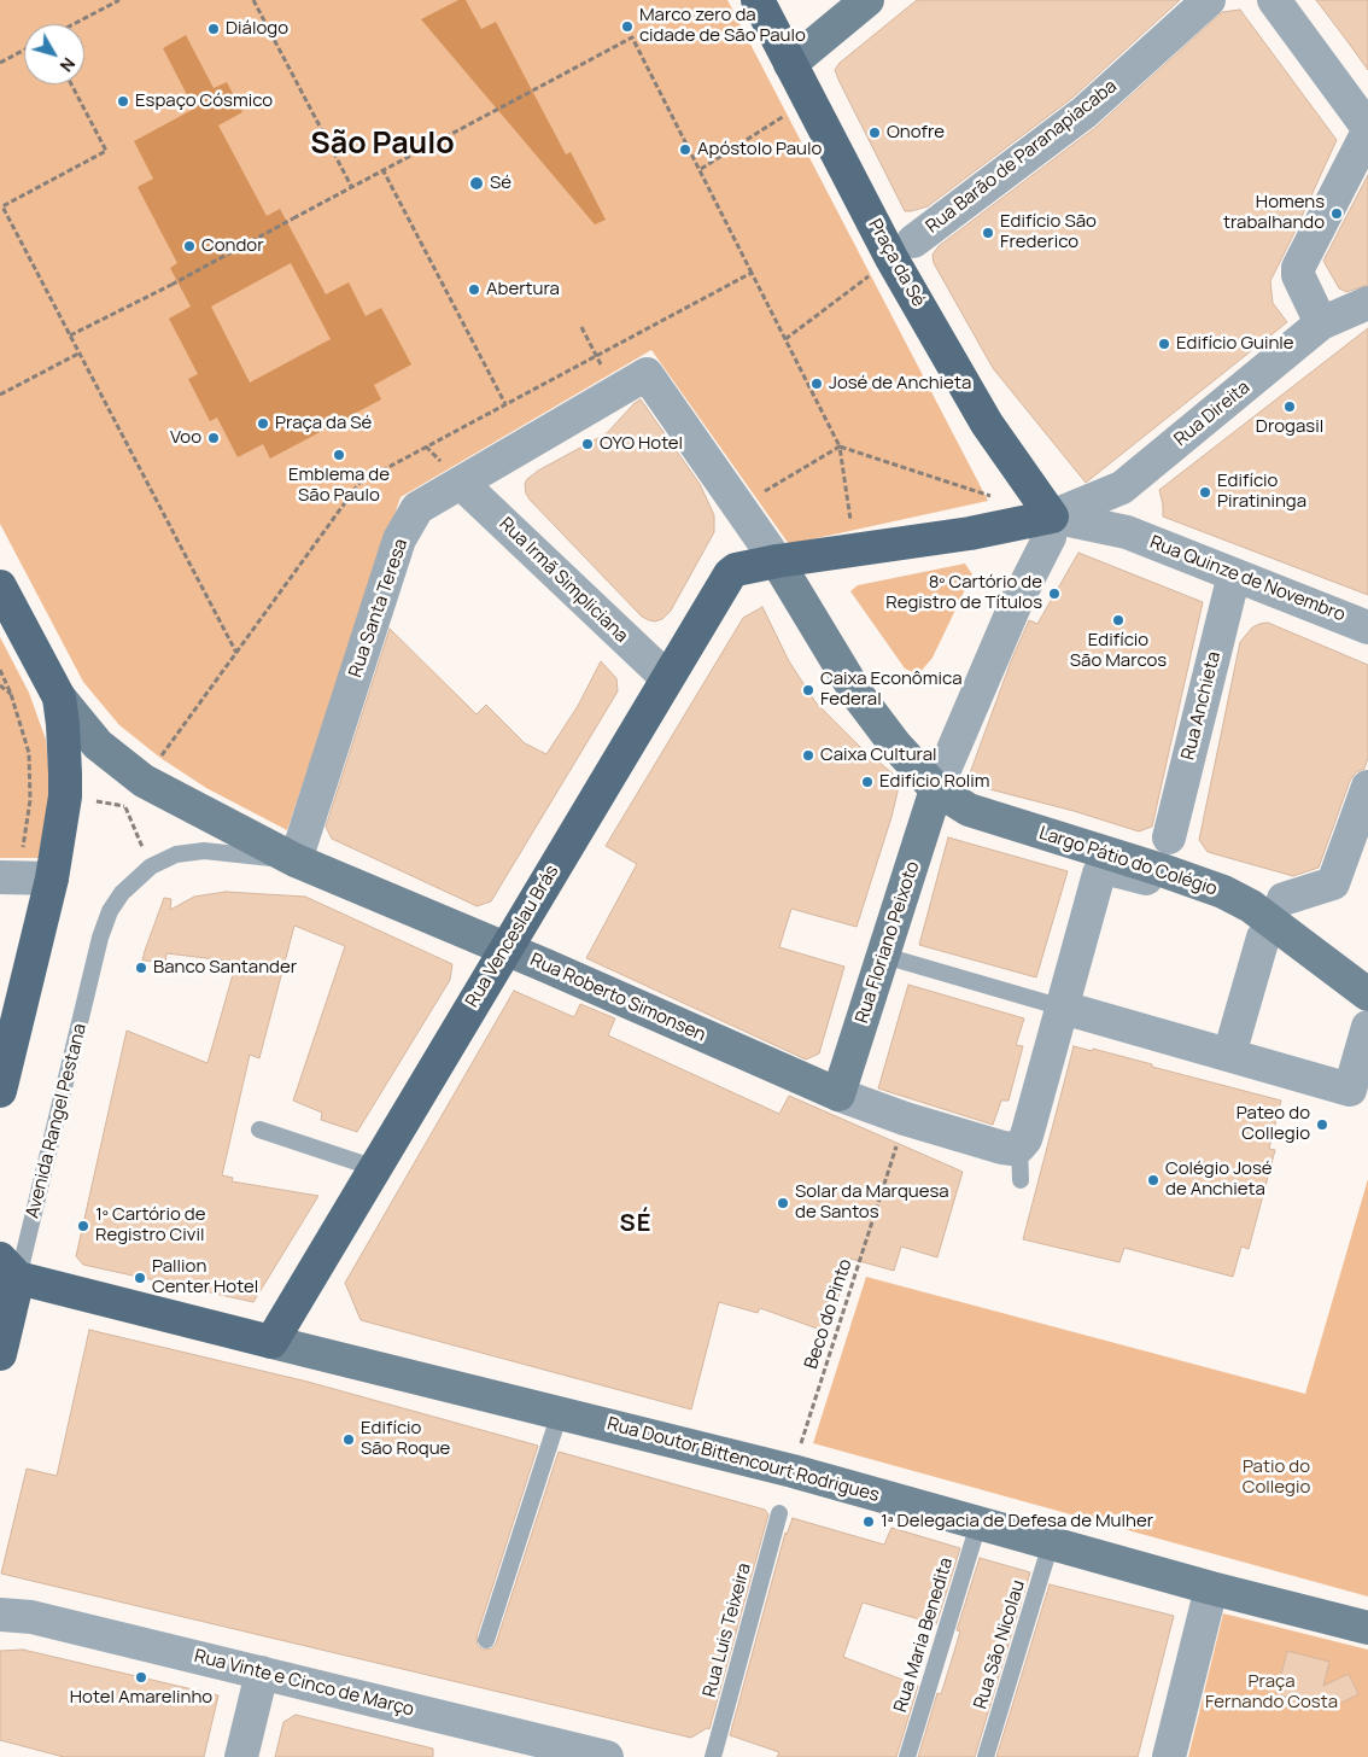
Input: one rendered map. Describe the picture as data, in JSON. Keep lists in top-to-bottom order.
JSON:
{
  "streets": {
    "main road": [
      "Praça da Sé",
      "Largo Pátio do Colégio",
      "Rua Venceslau Brás",
      "Rua Floriano Peixoto",
      "Rua Roberto Simonsen",
      "Avenida Rangel Pestana",
      "Rua Doutor Bittencourt Rodrigues"
    ],
    "street": [
      "Rua Barão de Paranapiacaba",
      "Rua Direita",
      "Rua Quinze de Novembro",
      "Rua Irmã Simpliciana",
      "Rua Santa Teresa",
      "Rua Anchieta",
      "Rua Vinte e Cinco de Março"
    ],
    "lane": ["Rua Luis Teixeira", "Rua Maria Benedita", "Rua São Nicolau"],
    "path": ["Beco do Pinto"]
  },
  "crossings": [
    ["Praça da Sé", "Rua Direita"],
    ["Praça da Sé", "Rua Quinze de Novembro"],
    ["Rua Direita", "Rua Quinze de Novembro"],
    ["Rua Quinze de Novembro", "Rua Anchieta"],
    ["Rua Irmã Simpliciana", "Rua Santa Teresa"],
    ["Rua Irmã Simpliciana", "Rua Venceslau Brás"],
    ["Rua Santa Teresa", "Rua Roberto Simonsen"],
    ["Rua Santa Teresa", "Avenida Rangel Pestana"],
    ["Largo Pátio do Colégio", "Rua Floriano Peixoto"],
    ["Rua Venceslau Brás", "Rua Roberto Simonsen"],
    ["Rua Venceslau Brás", "Rua Doutor Bittencourt Rodrigues"],
    ["Rua Floriano Peixoto", "Rua Roberto Simonsen"],
    ["Rua Roberto Simonsen", "Avenida Rangel Pestana"],
    ["Beco do Pinto", "Rua Doutor Bittencourt Rodrigues"],
    ["Rua Doutor Bittencourt Rodrigues", "Rua Maria Benedita"],
    ["Rua Doutor Bittencourt Rodrigues", "Rua São Nicolau"]
  ],
  "districts": ["São Paulo", "SÉ"],
  "parks": ["Patio do Collegio", "Praça Fernando Costa"],
  "places": [
    "Marco zero da cidade de São Paulo",
    "Diálogo",
    "Espaço Cósmico",
    "Onofre",
    "Apóstolo Paulo",
    "Sé",
    "Homens trabalhando",
    "Edifício São Frederico",
    "Condor",
    "Abertura",
    "Edifício Guinle",
    "José de Anchieta",
    "Drogasil",
    "Praça da Sé",
    "Voo",
    "OYO Hotel",
    "Emblema de São Paulo",
    "Edifício Piratininga",
    "8º Cartório de Registro de Títulos",
    "Edifício São Marcos",
    "Caixa Econômica Federal",
    "Caixa Cultural",
    "Edifício Rolim",
    "Banco Santander",
    "Pateo do Collegio",
    "Colégio José de Anchieta",
    "Solar da Marquesa de Santos",
    "1º Cartório de Registro Civil",
    "Pallion Center Hotel",
    "Edifício São Roque",
    "1ª Delegacia de Defesa de Mulher",
    "Hotel Amarelinho"
  ],
  "north": "bottom right"
}
